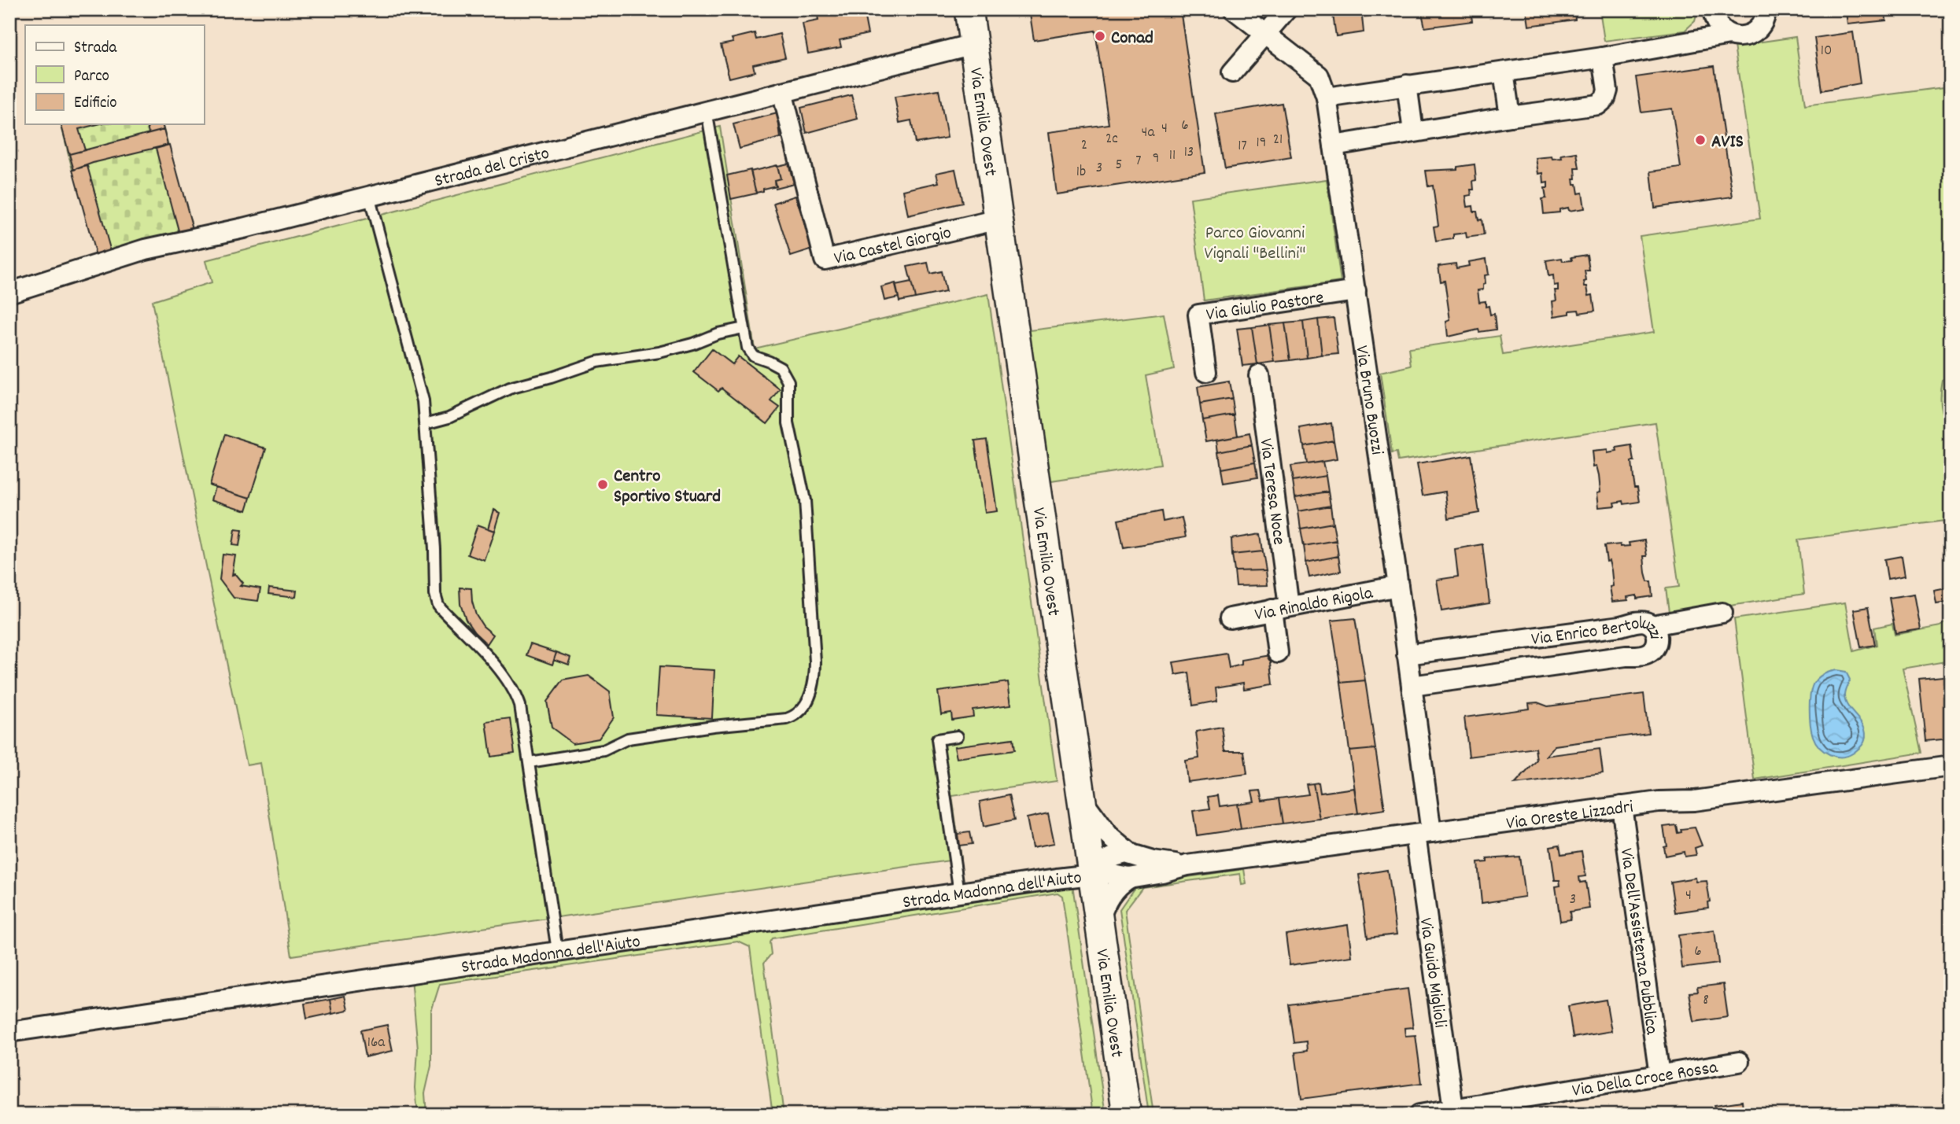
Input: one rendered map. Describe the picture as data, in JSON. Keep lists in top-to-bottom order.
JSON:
{
  "streets": {
    "street": [
      "Via Emilia Ovest",
      "Strada del Cristo",
      "Via Castel Giorgio",
      "Via Giulio Pastore",
      "Via Bruno Buozzi",
      "Via Teresa Noce",
      "Via Rinaldo Rigola",
      "Via Enrico Bertoluzzi",
      "Via Oreste Lizzadri",
      "Strada Madonna dell'Aiuto",
      "Via Dell'Assistenza Pubblica",
      "Via Guido Miglioli",
      "Via Della Croce Rossa"
    ]
  },
  "crossings": [
    ["Via Emilia Ovest", "Strada del Cristo"],
    ["Via Emilia Ovest", "Via Castel Giorgio"],
    ["Via Emilia Ovest", "Via Oreste Lizzadri"],
    ["Via Emilia Ovest", "Strada Madonna dell'Aiuto"],
    ["Strada del Cristo", "Via Castel Giorgio"],
    ["Via Giulio Pastore", "Via Bruno Buozzi"],
    ["Via Bruno Buozzi", "Via Rinaldo Rigola"],
    ["Via Bruno Buozzi", "Via Enrico Bertoluzzi"],
    ["Via Bruno Buozzi", "Via Oreste Lizzadri"],
    ["Via Bruno Buozzi", "Via Guido Miglioli"],
    ["Via Teresa Noce", "Via Rinaldo Rigola"],
    ["Via Oreste Lizzadri", "Strada Madonna dell'Aiuto"],
    ["Via Oreste Lizzadri", "Via Dell'Assistenza Pubblica"],
    ["Via Oreste Lizzadri", "Via Guido Miglioli"],
    ["Via Dell'Assistenza Pubblica", "Via Della Croce Rossa"],
    ["Via Guido Miglioli", "Via Della Croce Rossa"]
  ],
  "parks": ["Parco Giovanni Vignali \"Bellini\""],
  "places": ["Conad", "AVIS", "Centro Sportivo Stuard"],
  "house_numbers": [
    "10",
    "6",
    "4",
    "4a",
    "2c",
    "21",
    "19",
    "2",
    "17",
    "13",
    "11",
    "9",
    "7",
    "5",
    "3",
    "1b",
    "4",
    "3",
    "6",
    "8",
    "16a"
  ],
  "legend": ["Strada", "Parco", "Edificio"]
}
